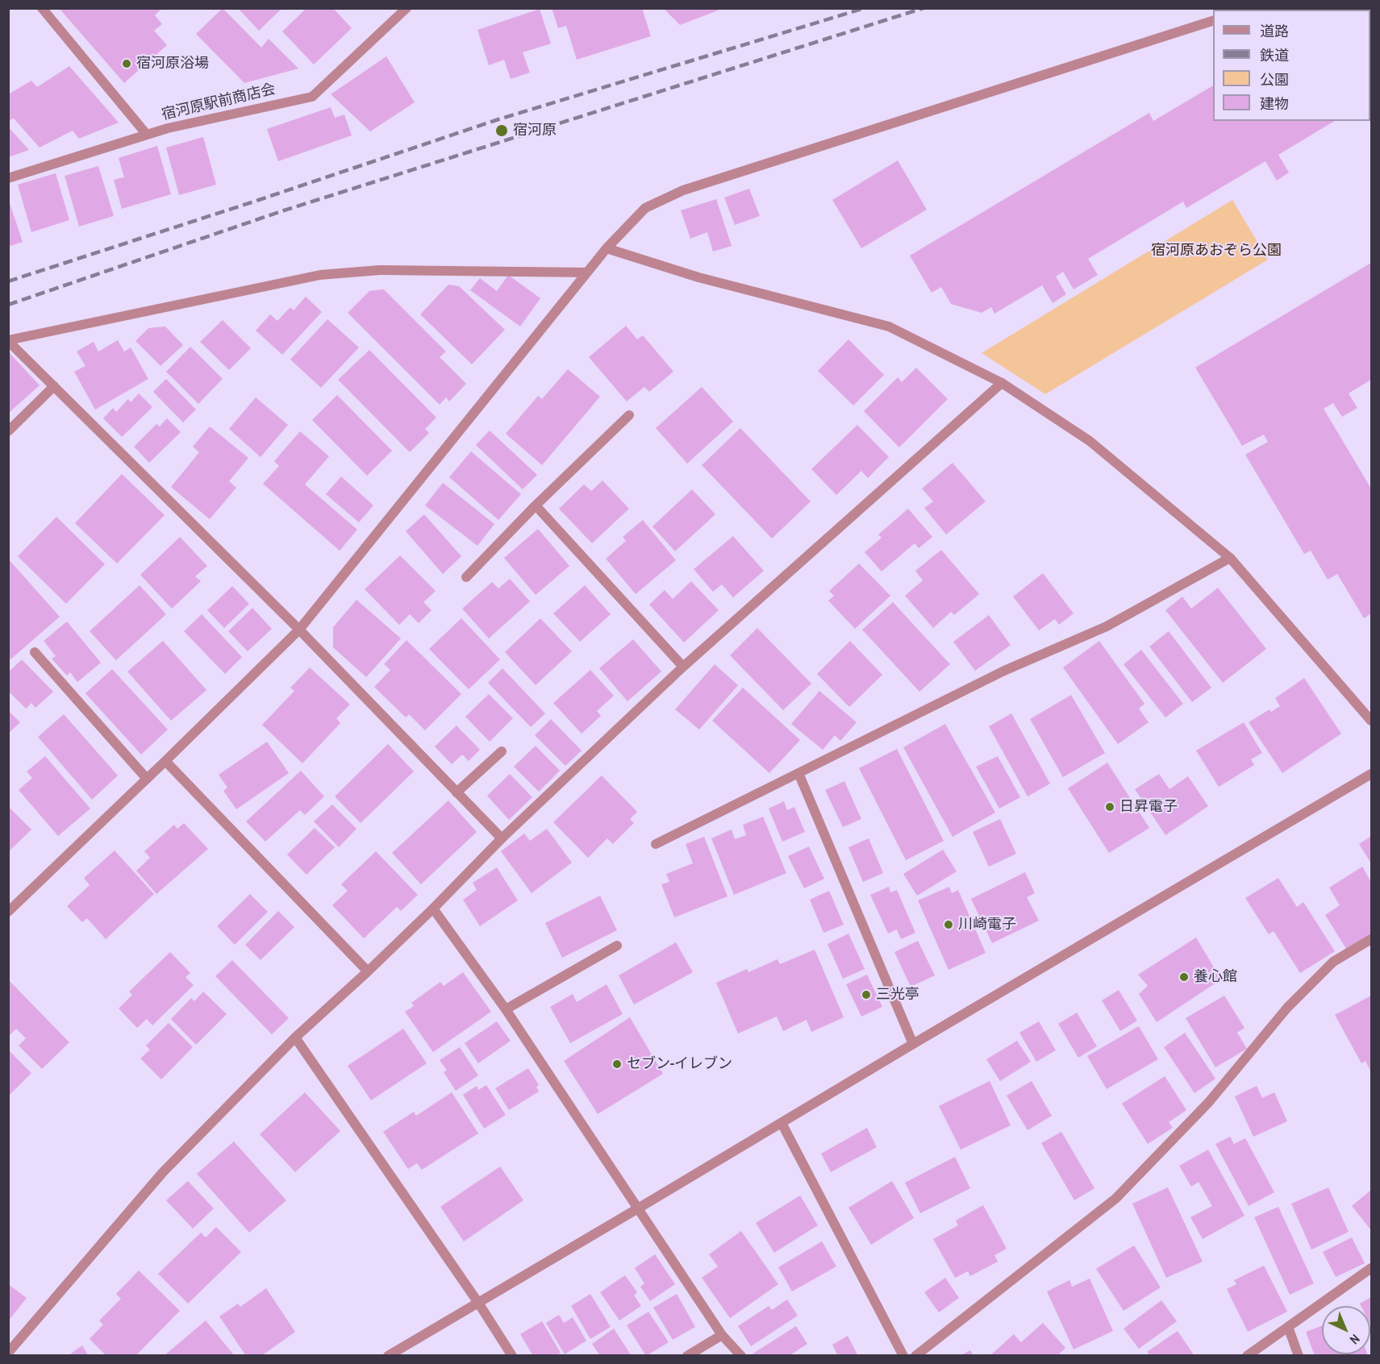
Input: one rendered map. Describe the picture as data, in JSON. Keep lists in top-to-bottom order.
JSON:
{
  "streets": {
    "street": ["宿河原駅前商店会"]
  },
  "parks": ["宿河原あおぞら公園"],
  "places": [
    "宿河原浴場",
    "宿河原",
    "日昇電子",
    "川崎電子",
    "養心館",
    "三光亭",
    "セブン-イレブン"
  ],
  "legend": [
    "道路",
    "鉄道",
    "公園",
    "建物"
  ],
  "north": "bottom right"
}
